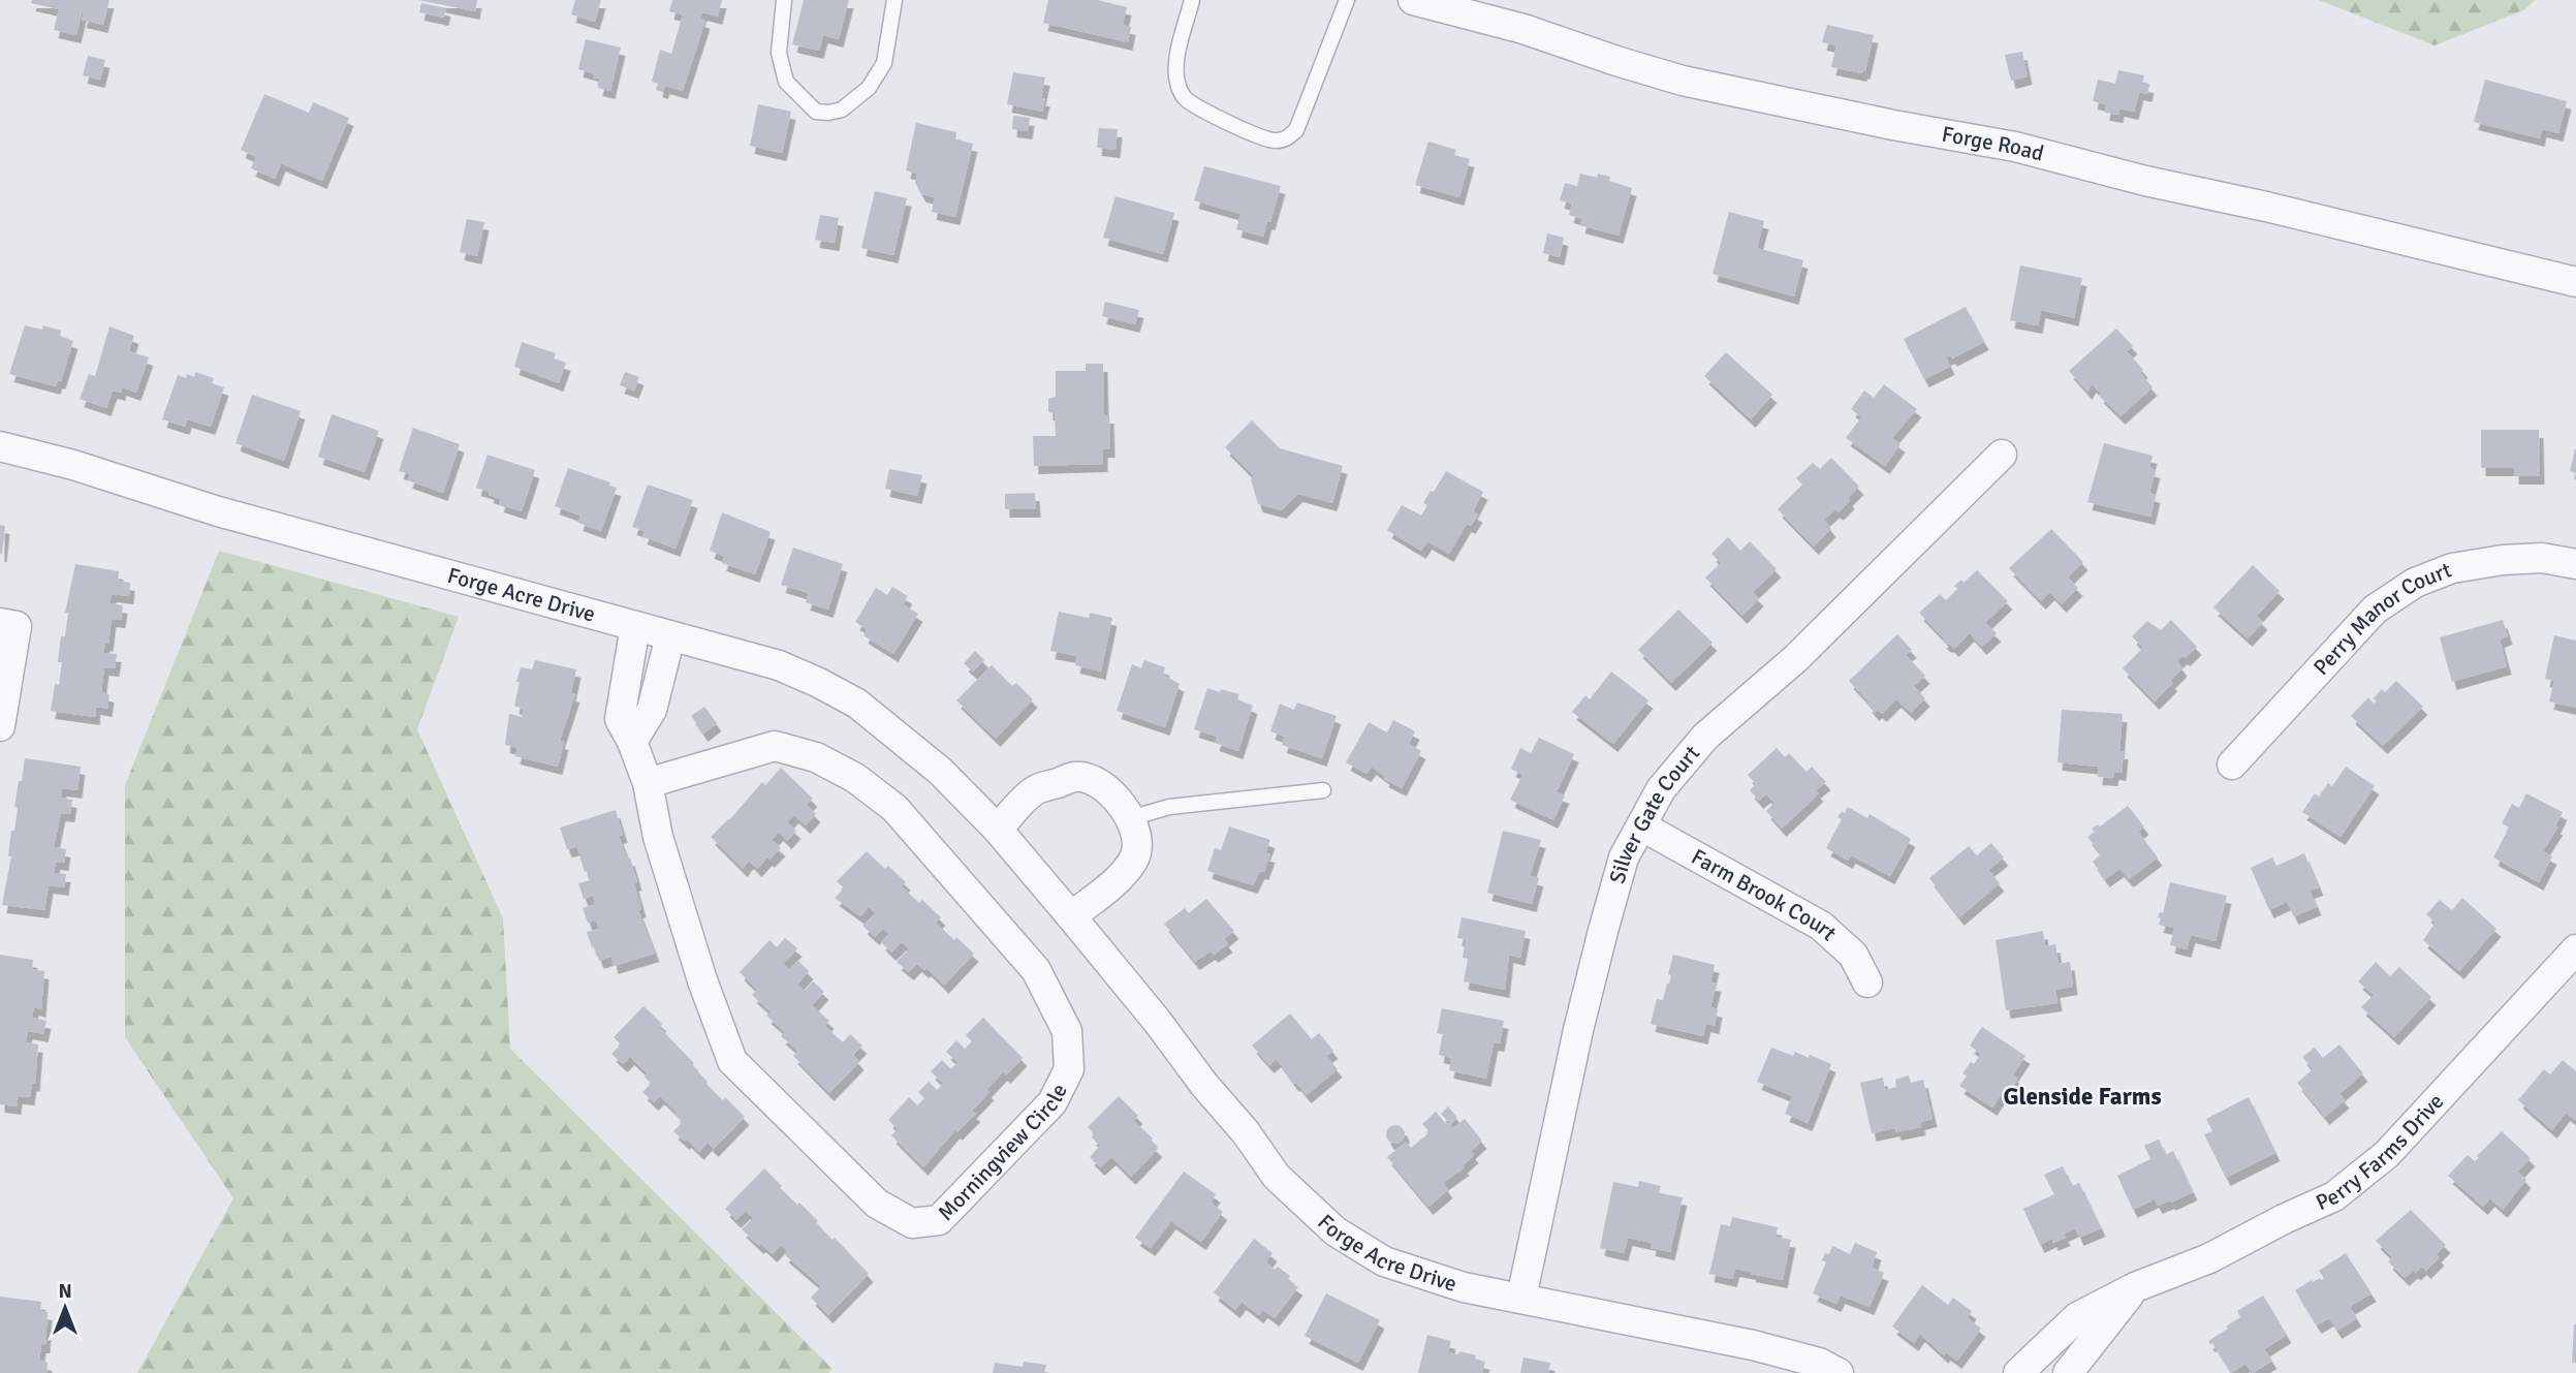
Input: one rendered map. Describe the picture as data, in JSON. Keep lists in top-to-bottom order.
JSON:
{
  "streets": {
    "street": [
      "Forge Road",
      "Forge Acre Drive",
      "Perry Manor Court",
      "Silver Gate Court",
      "Farm Brook Court",
      "Morningview Circle",
      "Perry Farms Drive"
    ]
  },
  "crossings": [
    ["Forge Acre Drive", "Silver Gate Court"],
    ["Forge Acre Drive", "Morningview Circle"],
    ["Silver Gate Court", "Farm Brook Court"]
  ],
  "districts": ["Glenside Farms"],
  "north": "top"
}
